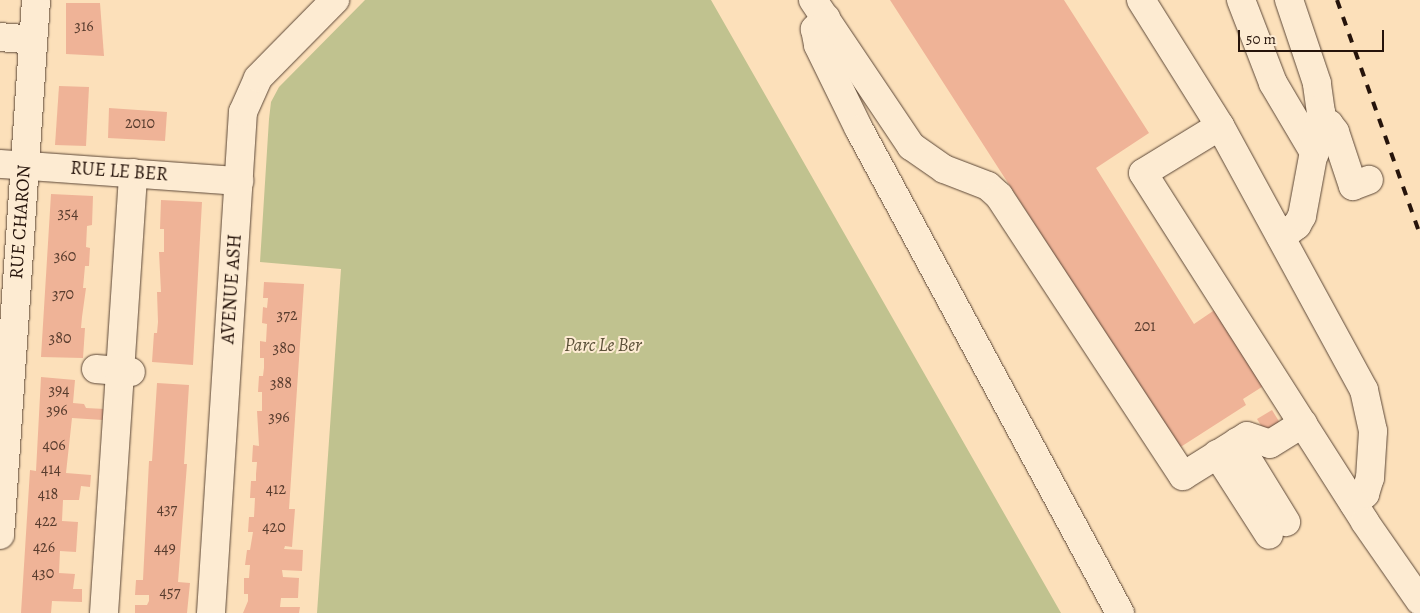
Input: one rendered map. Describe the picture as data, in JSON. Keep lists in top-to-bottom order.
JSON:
{
  "streets": {
    "street": ["RUE LE BER", "RUE CHARON", "AVENUE ASH"]
  },
  "crossings": [
    ["RUE LE BER", "RUE CHARON"],
    ["RUE LE BER", "AVENUE ASH"]
  ],
  "parks": ["Parc Le Ber"],
  "house_numbers": [
    "316",
    "2010",
    "354",
    "360",
    "370",
    "372",
    "201",
    "380",
    "380",
    "388",
    "394",
    "396",
    "396",
    "406",
    "414",
    "412",
    "418",
    "437",
    "422",
    "420",
    "426",
    "449",
    "430",
    "457"
  ],
  "scale_bar": "50 m"
}
